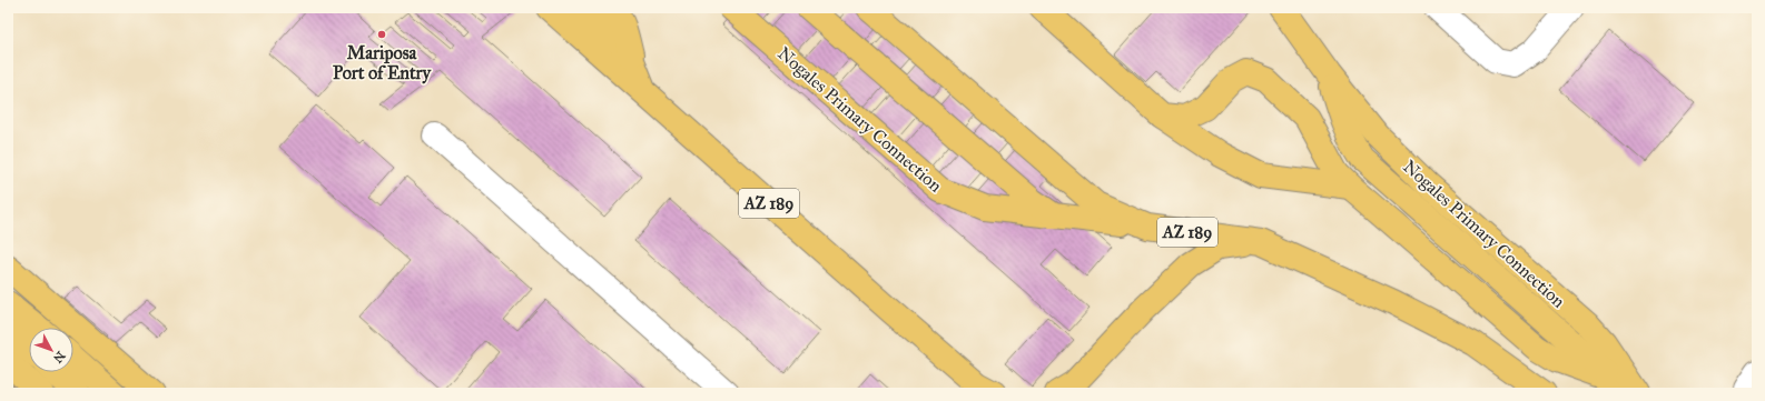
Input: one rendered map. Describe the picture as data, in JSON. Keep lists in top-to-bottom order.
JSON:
{
  "streets": {
    "highway": ["Nogales Primary Connection", "AZ 189"]
  },
  "crossings": [
    ["Nogales Primary Connection", "AZ 189"]
  ],
  "places": ["Mariposa Port of Entry"],
  "north": "bottom right"
}
